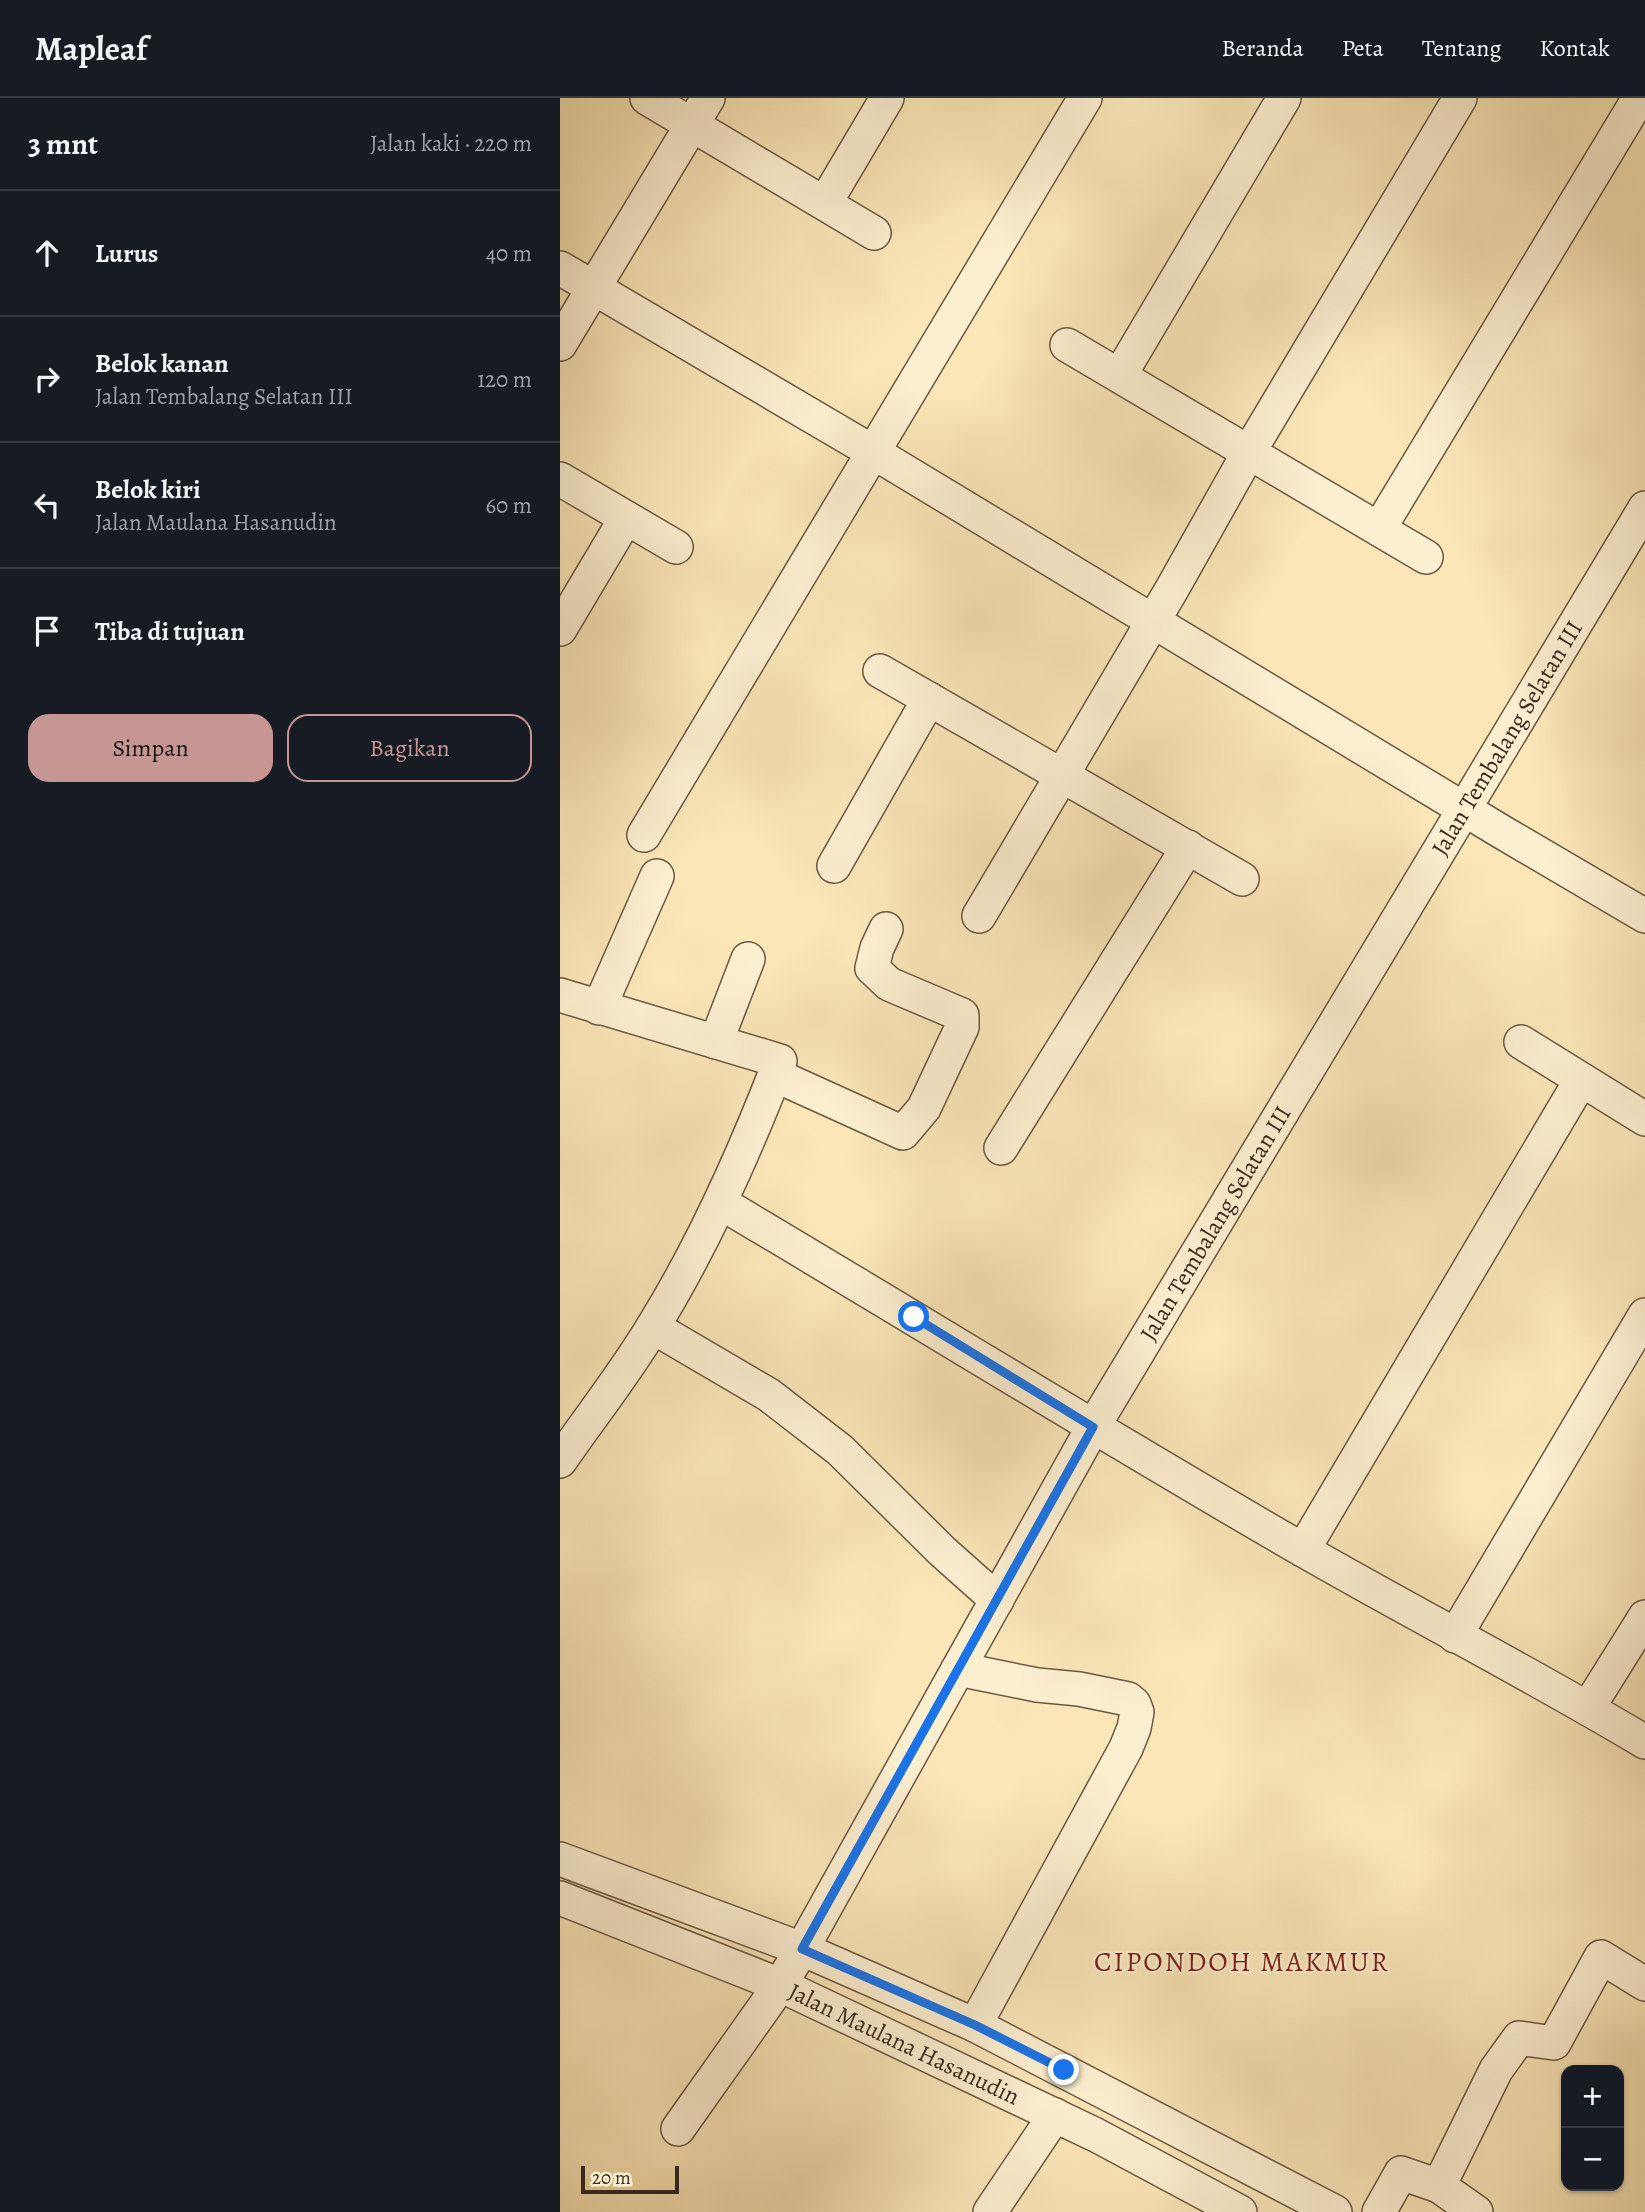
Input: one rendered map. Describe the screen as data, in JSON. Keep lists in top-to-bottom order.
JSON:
{
  "streets": {
    "street": ["Jalan Tembalang Selatan III", "Jalan Maulana Hasanudin"]
  },
  "crossings": [
    ["Jalan Tembalang Selatan III", "Jalan Maulana Hasanudin"]
  ],
  "districts": ["CIPONDOH MAKMUR"],
  "scale_bar": "20 m",
  "page": {
    "header": "Mapleaf",
    "nav": [
      "Beranda",
      "Peta",
      "Tentang",
      "Kontak"
    ],
    "heading": ["3 mnt", "Jalan kaki · 220 m"],
    "list": [
      ["Lurus", "40 m"],
      ["Belok kanan", "Jalan Tembalang Selatan III", "120 m"],
      ["Belok kiri", "Jalan Maulana Hasanudin", "60 m"],
      "Tiba di tujuan"
    ],
    "buttons": ["Simpan", "Bagikan"],
    "map_buttons": ["+", "−"],
    "scale": "20 m"
  }
}
